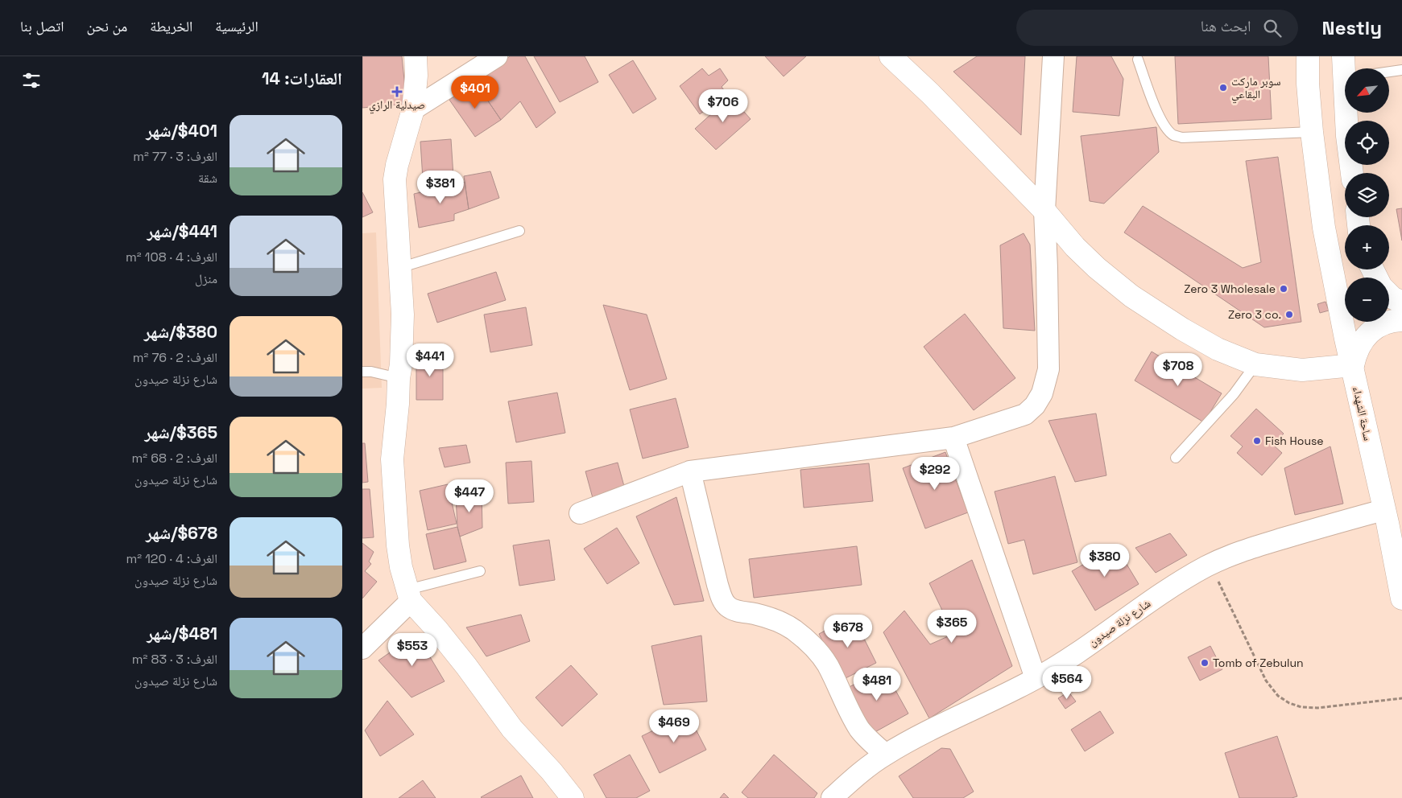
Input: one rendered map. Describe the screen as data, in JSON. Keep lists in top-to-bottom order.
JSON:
{
  "streets": {
    "street": ["ساحة الشهداء", "شارع نزلة صيدون"]
  },
  "crossings": [
    ["ساحة الشهداء", "شارع نزلة صيدون"]
  ],
  "places": {
    "other": [
      "سوبر ماركت البقاعي",
      "Zero 3 Wholesale",
      "Zero 3 co.",
      "Fish House",
      "Tomb of Zebulun"
    ],
    "health": ["صيدلية الرازي"]
  },
  "north": "bottom left",
  "page": {
    "header": "Nestly",
    "search": "ابحث هنا",
    "nav": [
      "الرئيسية",
      "الخريطة",
      "من نحن",
      "اتصل بنا"
    ],
    "heading": "العقارات: 14",
    "map_buttons": ["+", "−"],
    "price": [
      "$401",
      "$706",
      "$381",
      "$441",
      "$708",
      "$292",
      "$447",
      "$380",
      "$365",
      "$678",
      "$553",
      "$564",
      "$481",
      "$469"
    ],
    "list": [
      {
        "name": "$401/شهر",
        "note": "الغرف: 3 · 77 m² · شقة"
      },
      {
        "name": "$441/شهر",
        "note": "الغرف: 4 · 108 m² · منزل"
      },
      {
        "name": "$380/شهر",
        "note": "الغرف: 2 · 76 m² · شارع نزلة صيدون"
      },
      {
        "name": "$365/شهر",
        "note": "الغرف: 2 · 68 m² · شارع نزلة صيدون"
      },
      {
        "name": "$678/شهر",
        "note": "الغرف: 4 · 120 m² · شارع نزلة صيدون"
      },
      {
        "name": "$481/شهر",
        "note": "الغرف: 3 · 83 m² · شارع نزلة صيدون"
      }
    ]
  }
}
